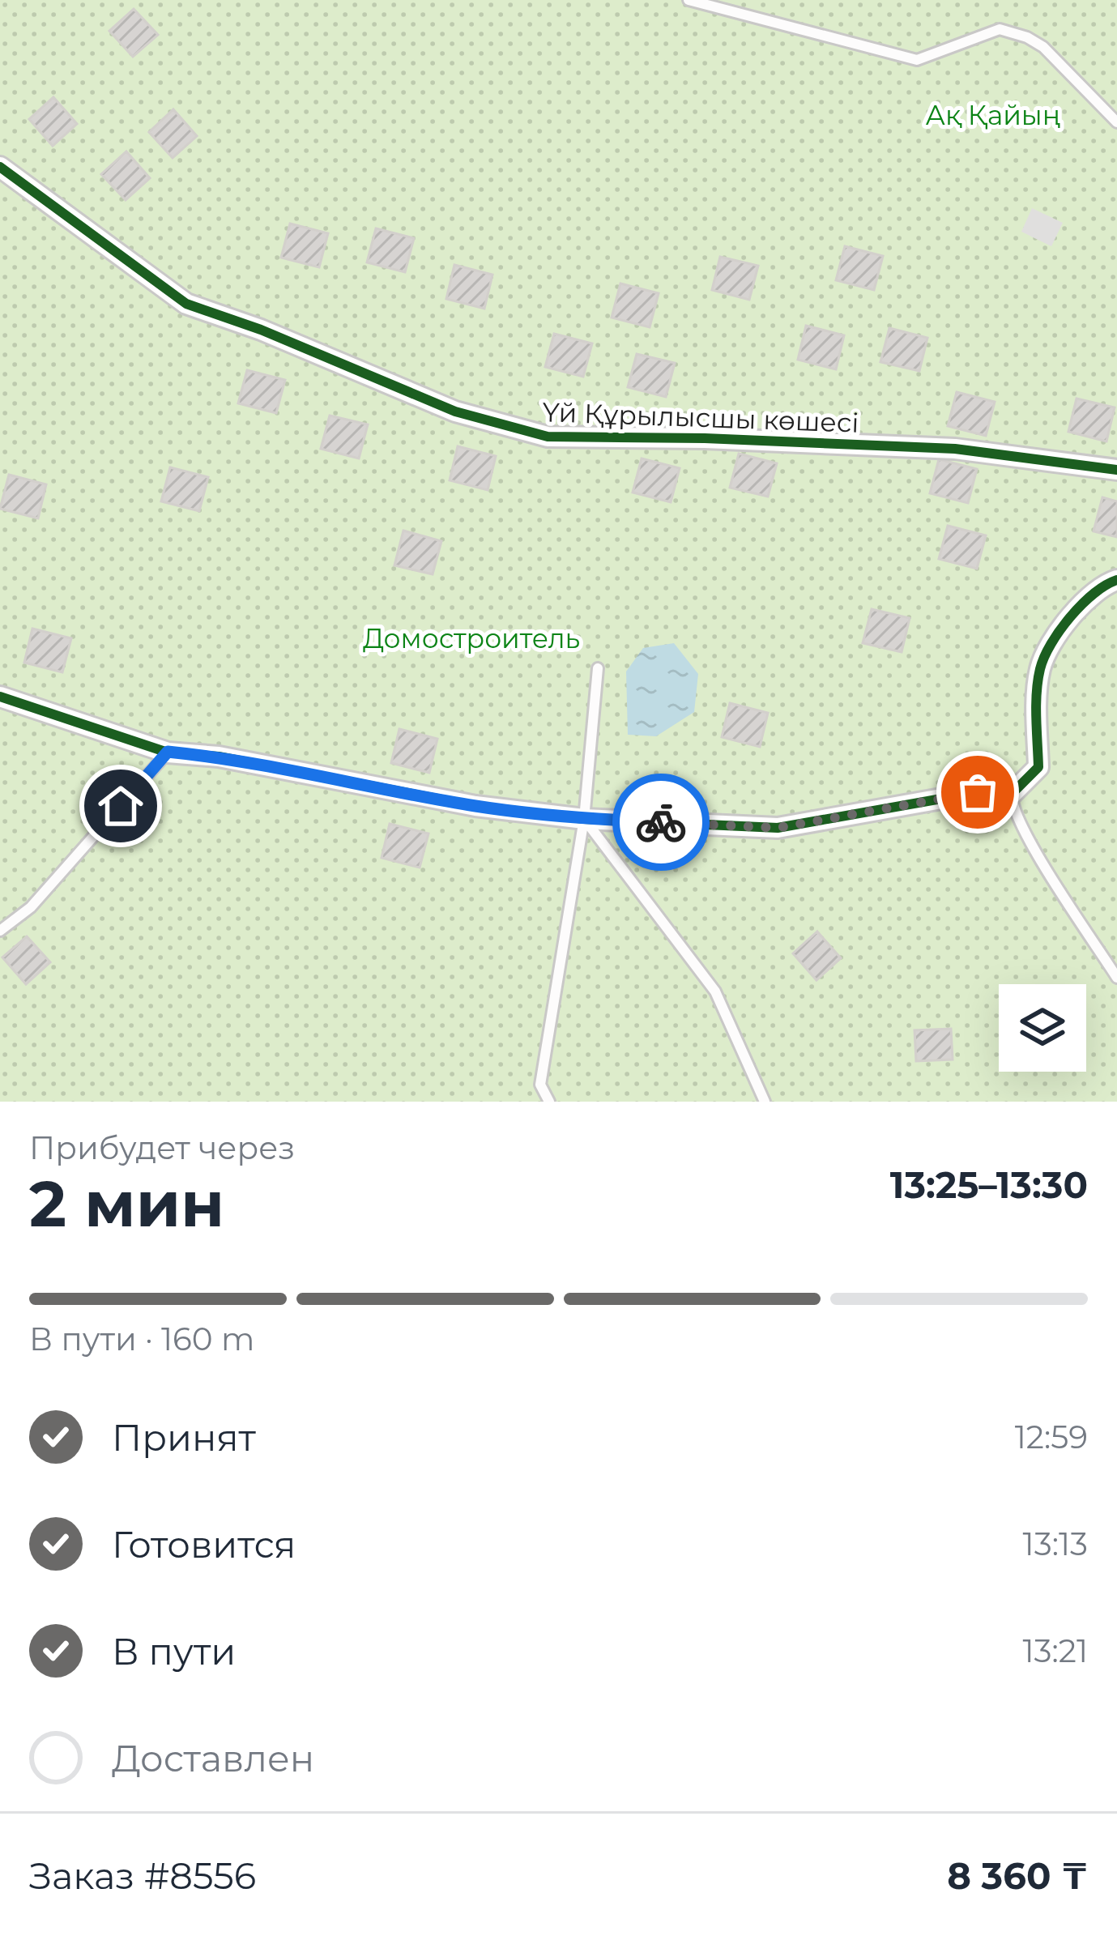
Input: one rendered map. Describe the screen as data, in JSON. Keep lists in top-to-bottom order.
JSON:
{
  "streets": {
    "street": ["Үй Құрылысшы көшесі"]
  },
  "parks": ["Ақ Қайың", "Домостроитель"],
  "page": {
    "heading": ["2 мин", "Прибудет через", "13:25–13:30"],
    "panel": ["Заказ #8556", "8 360 ₸"],
    "bar": "В пути · 160 m",
    "list": [
      ["Принят", "12:59"],
      ["Готовится", "13:13"],
      ["В пути", "13:21"],
      "Доставлен"
    ]
  }
}
